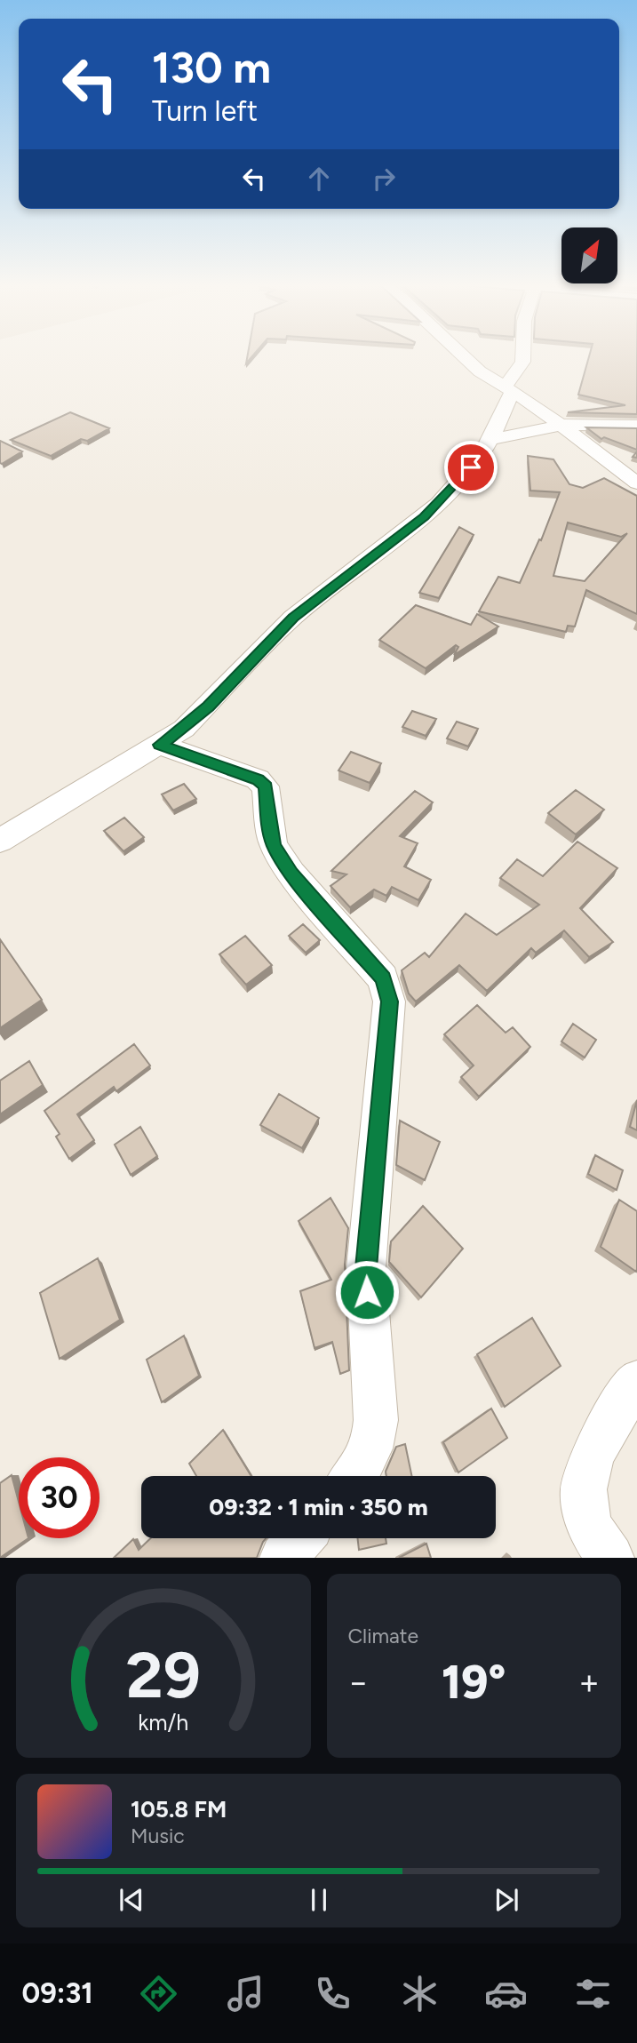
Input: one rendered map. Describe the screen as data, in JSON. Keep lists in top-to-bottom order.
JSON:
{
  "north": "top right",
  "page": {
    "turn": ["130 m", "Turn left"],
    "limit": "30",
    "trip": "09:32 · 1 min · 350 m",
    "tile": "Climate",
    "heat": ["−", "19°", "+"],
    "song": ["105.8 FM", "Music"],
    "tabs": "09:31",
    "gauge": ["29", "km/h"]
  }
}
